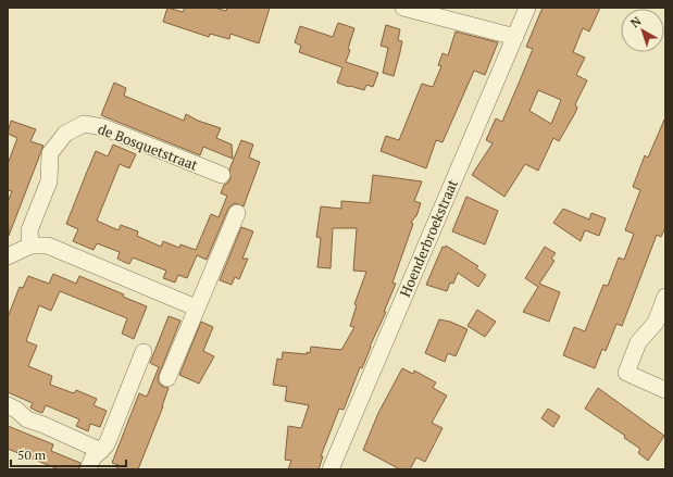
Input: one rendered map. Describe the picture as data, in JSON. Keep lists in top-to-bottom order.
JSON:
{
  "streets": {
    "street": ["de Bosquetstraat", "Hoenderbroekstraat"]
  },
  "scale_bar": "50 m",
  "north": "top left"
}
